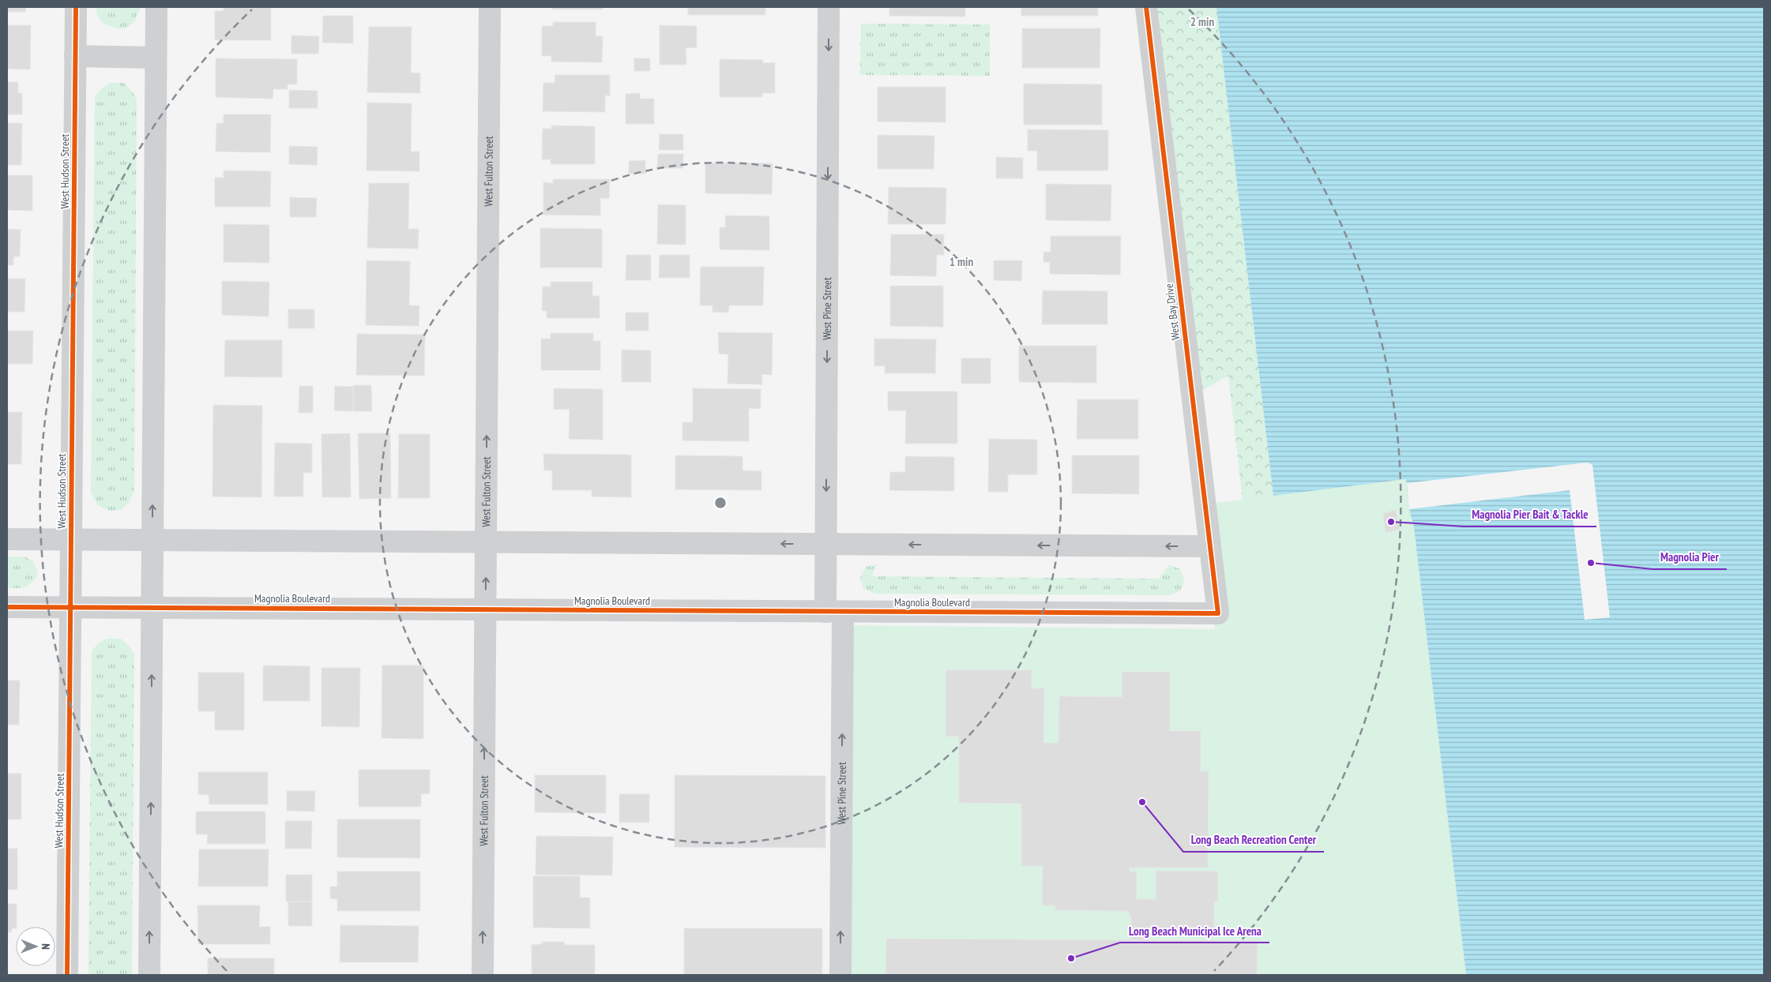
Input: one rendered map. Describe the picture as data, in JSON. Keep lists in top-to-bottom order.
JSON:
{
  "streets": {
    "street": [
      "West Hudson Street",
      "West Fulton Street",
      "West Pine Street",
      "West Bay Drive",
      "Magnolia Boulevard"
    ]
  },
  "crossings": [
    ["West Hudson Street", "Magnolia Boulevard"],
    ["West Fulton Street", "Magnolia Boulevard"],
    ["West Pine Street", "Magnolia Boulevard"],
    ["West Bay Drive", "Magnolia Boulevard"]
  ],
  "one_way": ["West Fulton Street"],
  "places": [
    "Magnolia Pier Bait & Tackle",
    "Magnolia Pier",
    "Long Beach Recreation Center",
    "Long Beach Municipal Ice Arena"
  ],
  "north": "right",
  "rings": ["2 min", "1 min"]
}
